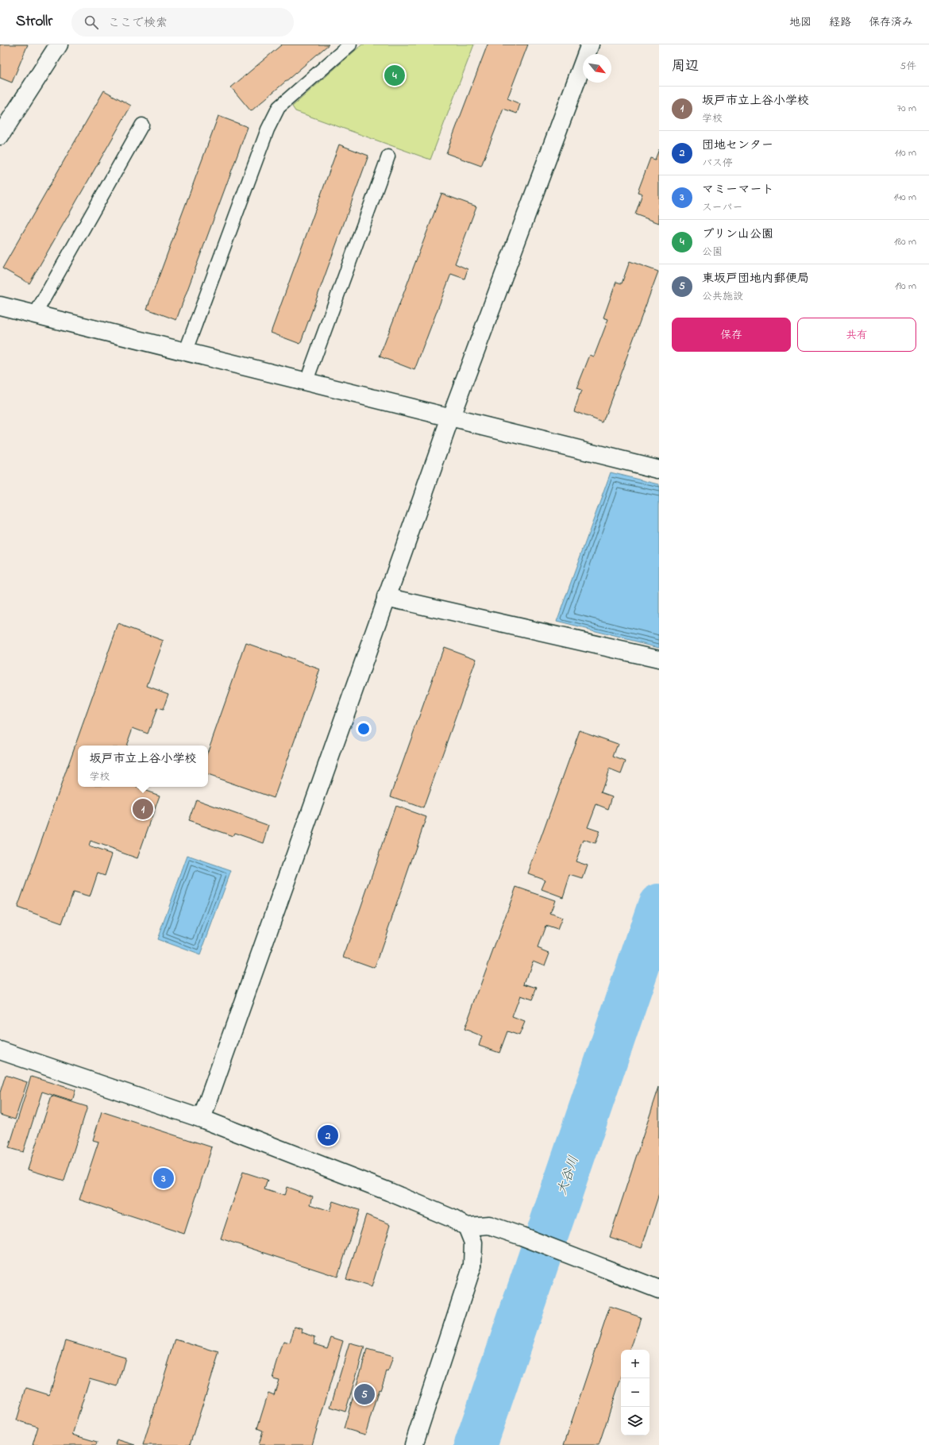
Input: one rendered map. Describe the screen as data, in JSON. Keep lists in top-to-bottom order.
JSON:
{
  "water": ["大谷川"],
  "north": "bottom right",
  "page": {
    "header": "Strollr",
    "search": "ここで検索",
    "nav": ["地図", "経路", "保存済み"],
    "heading": ["周辺", "5件"],
    "pins": [
      "4",
      "1",
      "2",
      "3",
      "5"
    ],
    "list": [
      {
        "mark": "1",
        "name": "坂戸市立上谷小学校",
        "note": "学校",
        "value": "70 m"
      },
      {
        "mark": "2",
        "name": "団地センター",
        "note": "バス停",
        "value": "110 m"
      },
      {
        "mark": "3",
        "name": "マミーマート",
        "note": "スーパー",
        "value": "140 m"
      },
      {
        "mark": "4",
        "name": "プリン山公園",
        "note": "公園",
        "value": "180 m"
      },
      {
        "mark": "5",
        "name": "東坂戸団地内郵便局",
        "note": "公共施設",
        "value": "190 m"
      }
    ],
    "buttons": ["保存", "共有"],
    "popup": ["坂戸市立上谷小学校", "学校"],
    "map_buttons": ["+", "−"]
  }
}
